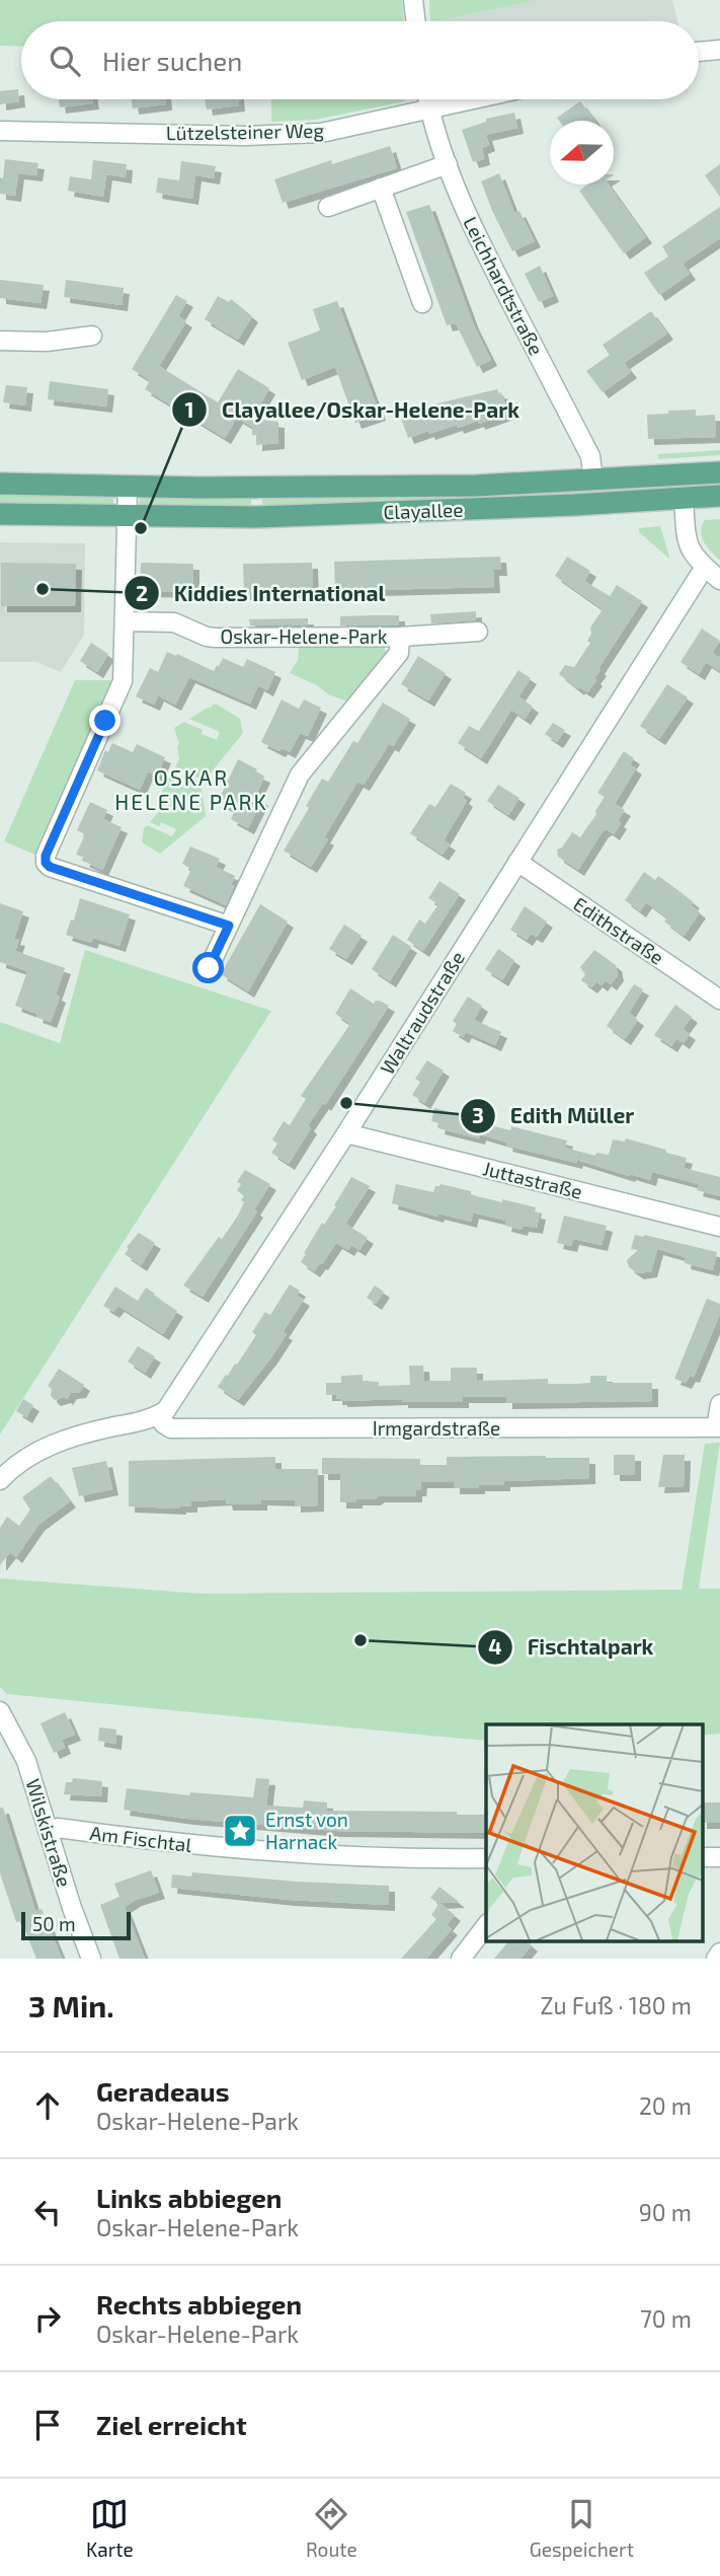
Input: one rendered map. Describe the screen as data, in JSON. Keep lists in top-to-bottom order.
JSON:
{
  "streets": {
    "main road": ["Clayallee"],
    "street": [
      "Lützelsteiner Weg",
      "Leichhardtstraße",
      "Oskar-Helene-Park",
      "Edithstraße",
      "Waltraudstraße",
      "Juttastraße",
      "Irmgardstraße",
      "Wilskistraße",
      "Am Fischtal"
    ]
  },
  "crossings": [
    ["Lützelsteiner Weg", "Leichhardtstraße"],
    ["Leichhardtstraße", "Clayallee"],
    ["Edithstraße", "Waltraudstraße"],
    ["Waltraudstraße", "Juttastraße"],
    ["Waltraudstraße", "Irmgardstraße"],
    ["Wilskistraße", "Am Fischtal"]
  ],
  "districts": ["OSKAR HELENE PARK"],
  "places": {
    "other": [
      "Clayallee/Oskar-Helene-Park",
      "Kiddies International",
      "Edith Müller",
      "Fischtalpark"
    ],
    "place": ["Ernst von Harnack"]
  },
  "scale_bar": "50 m",
  "north": "left",
  "page": {
    "search": "Hier suchen",
    "scale": "50 m",
    "heading": ["3 Min.", "Zu Fuß · 180 m"],
    "list": [
      ["Geradeaus", "Oskar-Helene-Park", "20 m"],
      ["Links abbiegen", "Oskar-Helene-Park", "90 m"],
      ["Rechts abbiegen", "Oskar-Helene-Park", "70 m"],
      "Ziel erreicht"
    ],
    "nav": ["Karte", "Route", "Gespeichert"]
  }
}
